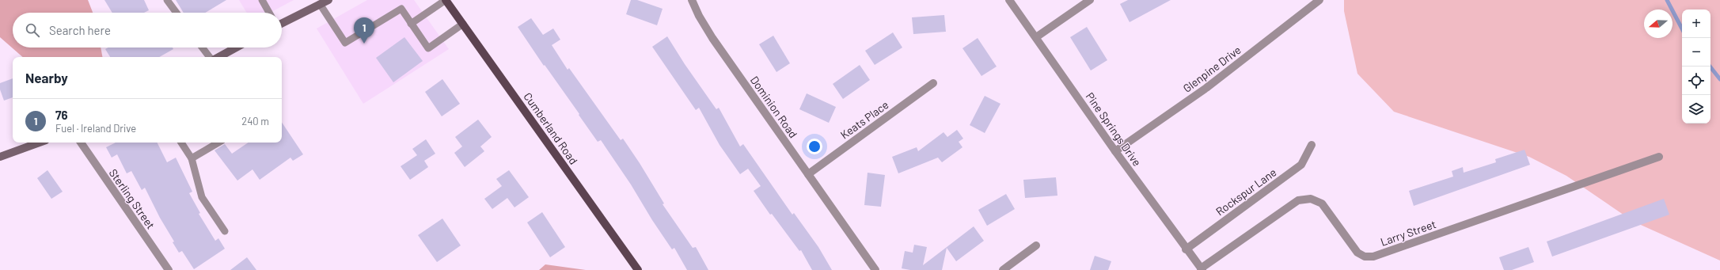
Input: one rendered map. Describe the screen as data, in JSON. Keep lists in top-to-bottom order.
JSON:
{
  "streets": {
    "main road": ["Cumberland Road"],
    "street": [
      "Glenpine Drive",
      "Dominion Road",
      "Keats Place",
      "Pine Springs Drive",
      "Rockspur Lane",
      "Sterling Street",
      "Larry Street"
    ]
  },
  "crossings": [
    ["Glenpine Drive", "Pine Springs Drive"],
    ["Dominion Road", "Keats Place"],
    ["Pine Springs Drive", "Rockspur Lane"],
    ["Pine Springs Drive", "Larry Street"]
  ],
  "north": "left",
  "page": {
    "map_buttons": ["+", "−"],
    "search": "Search here",
    "pins": "1",
    "heading": "Nearby",
    "list": [
      {
        "mark": "1",
        "name": "76",
        "note": "Fuel · Ireland Drive",
        "value": "240 m"
      }
    ]
  }
}
